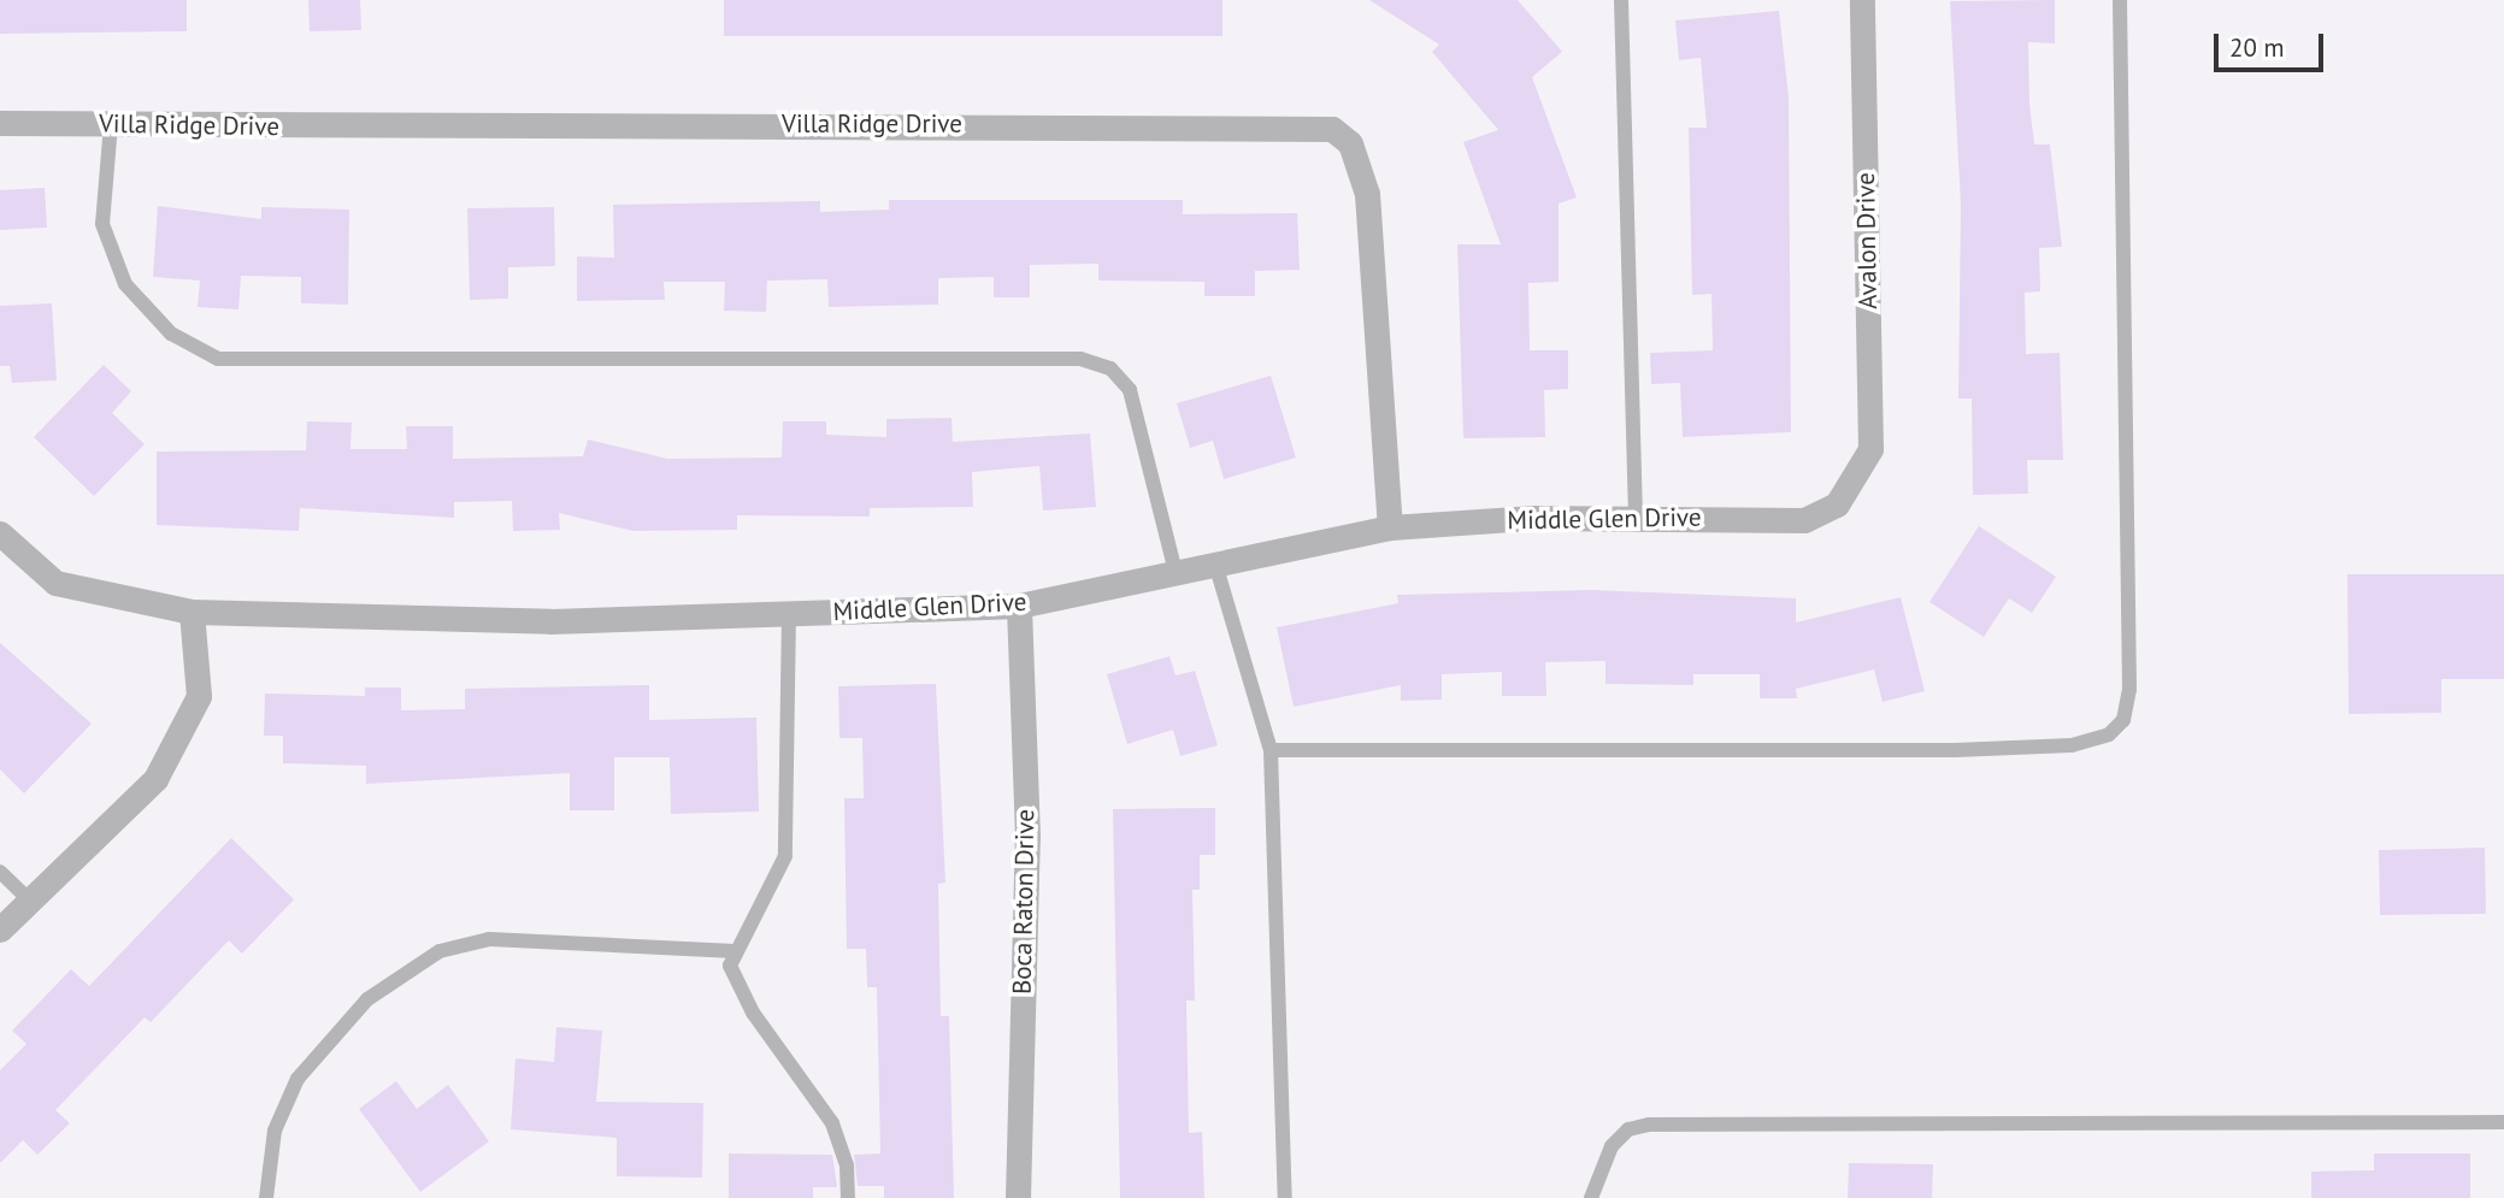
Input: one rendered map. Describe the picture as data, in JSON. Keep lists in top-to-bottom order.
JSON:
{
  "streets": {
    "street": [
      "Villa Ridge Drive",
      "Avalon Drive",
      "Middle Glen Drive",
      "Boca Raton Drive"
    ]
  },
  "crossings": [
    ["Villa Ridge Drive", "Middle Glen Drive"],
    ["Avalon Drive", "Middle Glen Drive"],
    ["Middle Glen Drive", "Boca Raton Drive"]
  ],
  "scale_bar": "20 m"
}
